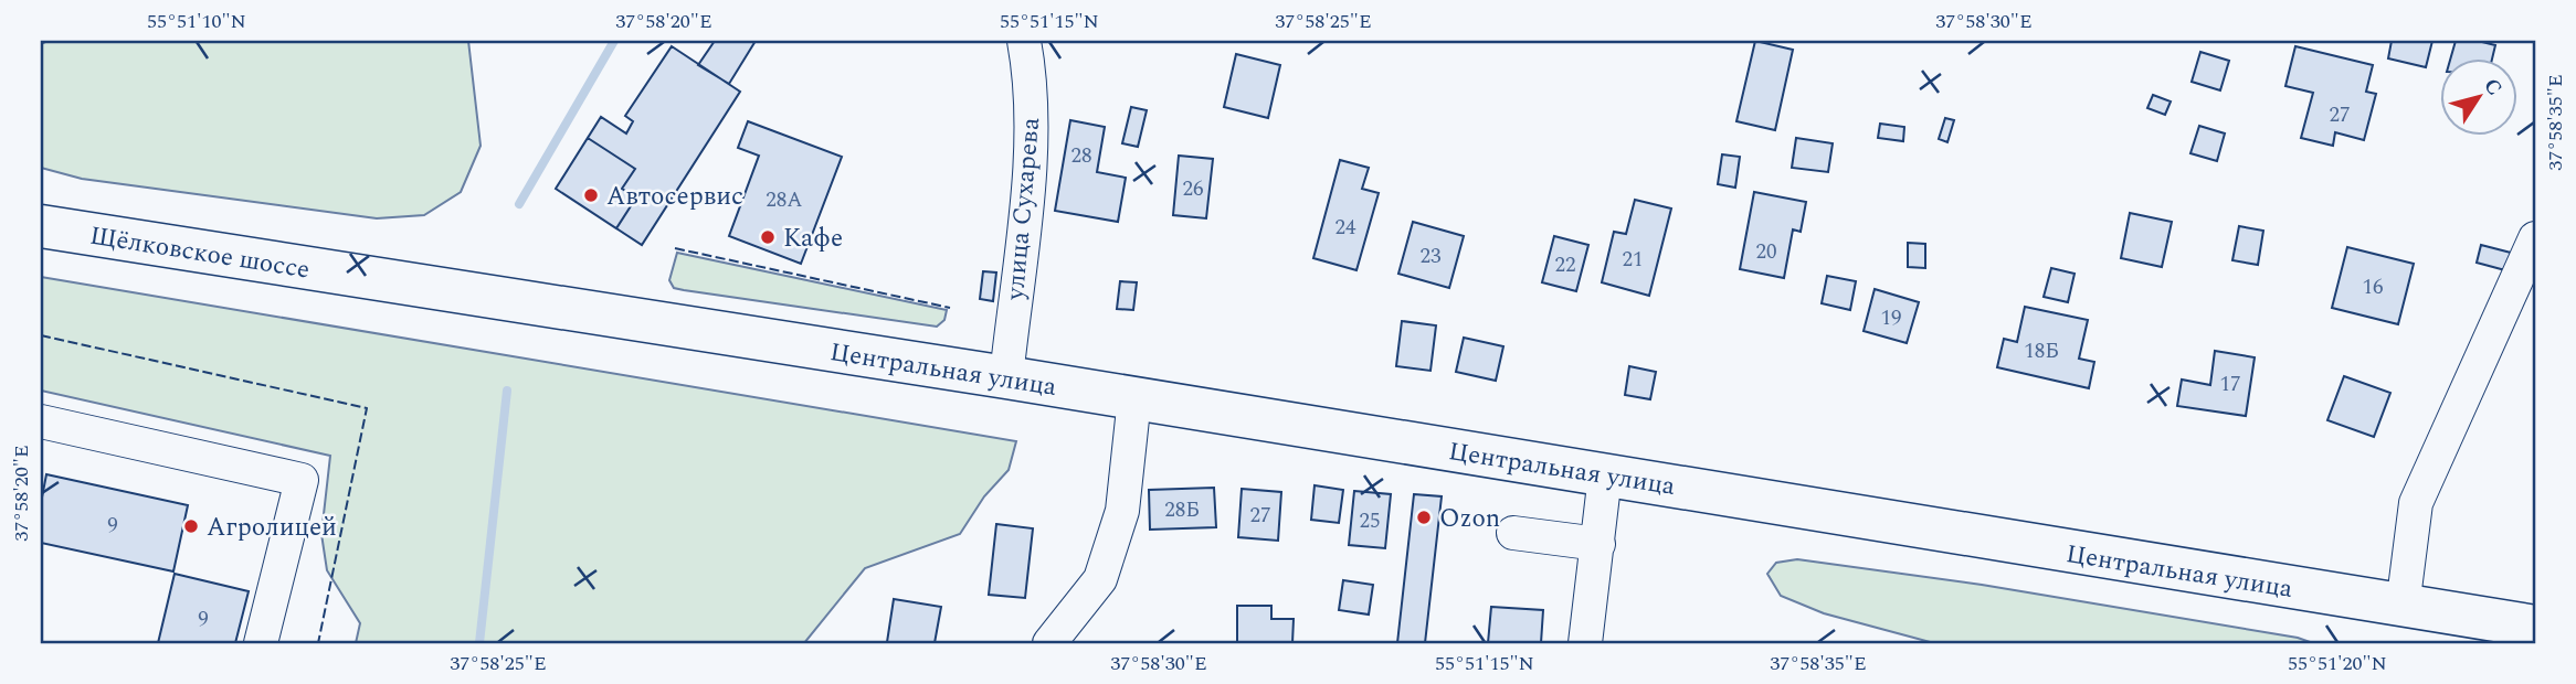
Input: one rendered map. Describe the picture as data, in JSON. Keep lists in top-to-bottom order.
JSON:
{
  "streets": {
    "main road": ["Щёлковское шоссе", "Центральная улица"],
    "street": ["улица Сухарева"]
  },
  "crossings": [
    ["улица Сухарева", "Центральная улица"],
    ["Щёлковское шоссе", "Центральная улица"]
  ],
  "places": [
    "Автосервис",
    "Кафе",
    "Ozon",
    "Агролицей"
  ],
  "house_numbers": [
    "27",
    "28",
    "26",
    "28А",
    "24",
    "20",
    "23",
    "21",
    "22",
    "16",
    "19",
    "18Б",
    "17",
    "28Б",
    "27",
    "25",
    "9",
    "9"
  ],
  "north": "top right",
  "coordinates": [
    "55°51'10\"N",
    "37°58'20\"E",
    "55°51'15\"N",
    "37°58'25\"E",
    "37°58'30\"E",
    "37°58'35\"E",
    "55°51'20\"N"
  ]
}
